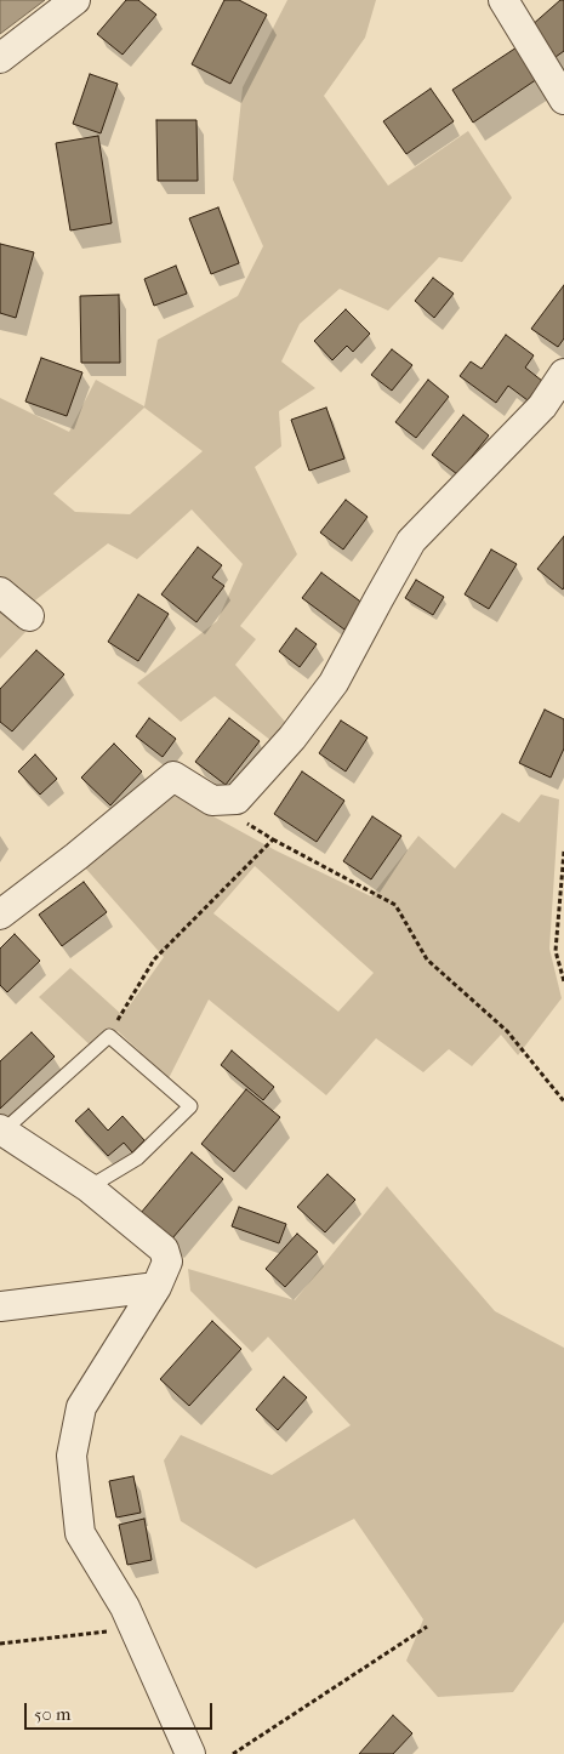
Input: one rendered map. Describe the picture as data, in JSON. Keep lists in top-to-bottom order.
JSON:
{
  "scale_bar": "50 m"
}
